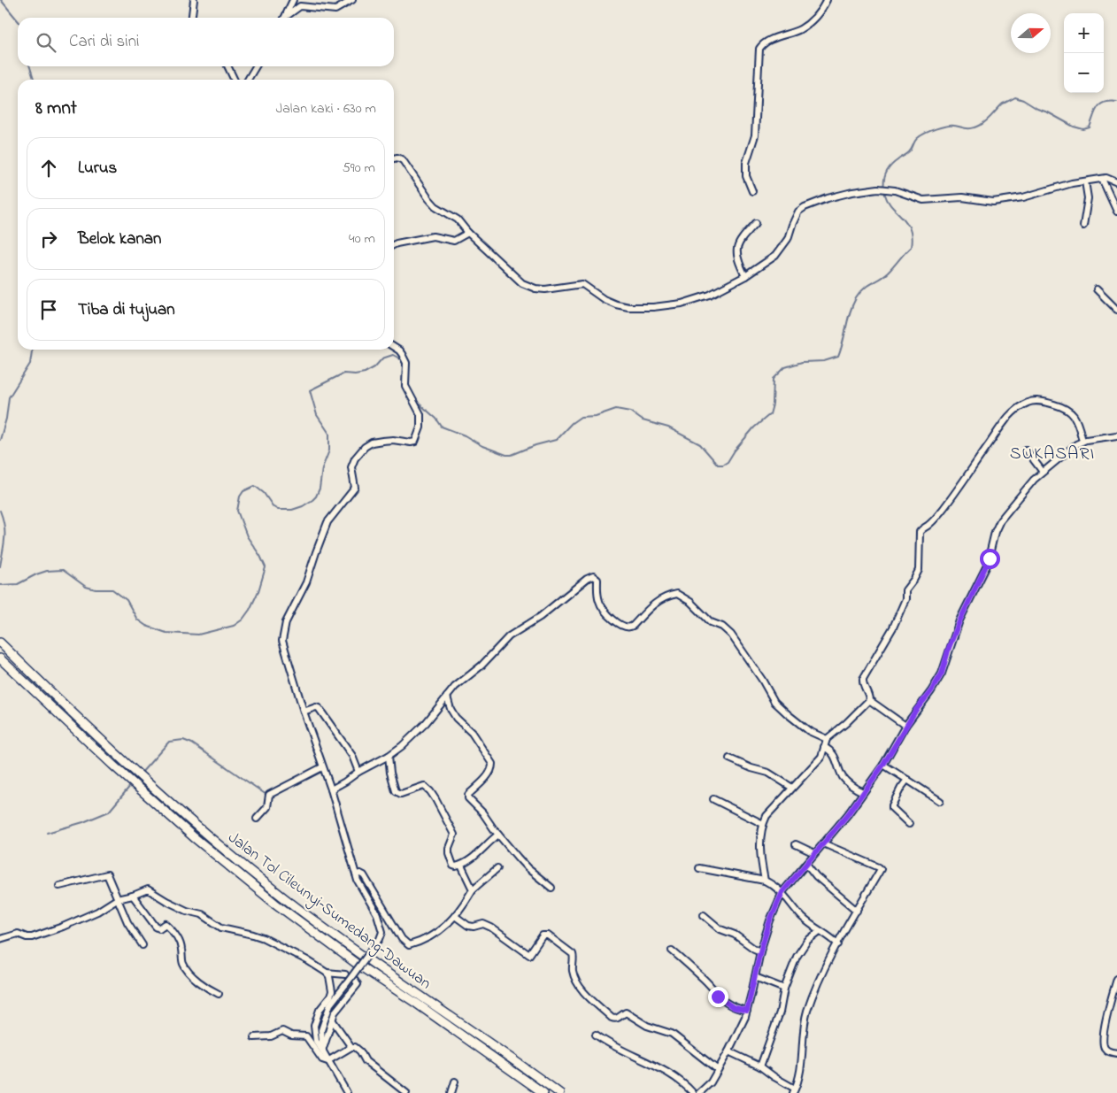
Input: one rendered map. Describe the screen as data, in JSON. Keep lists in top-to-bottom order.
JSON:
{
  "streets": {
    "highway": ["Jalan Tol Cileunyi–Sumedang–Dawuan"]
  },
  "districts": ["SUKASARI"],
  "north": "right",
  "page": {
    "map_buttons": ["+", "−"],
    "search": "Cari di sini",
    "heading": ["8 mnt", "Jalan kaki · 630 m"],
    "list": [
      ["Lurus", "590 m"],
      ["Belok kanan", "40 m"],
      "Tiba di tujuan"
    ]
  }
}
